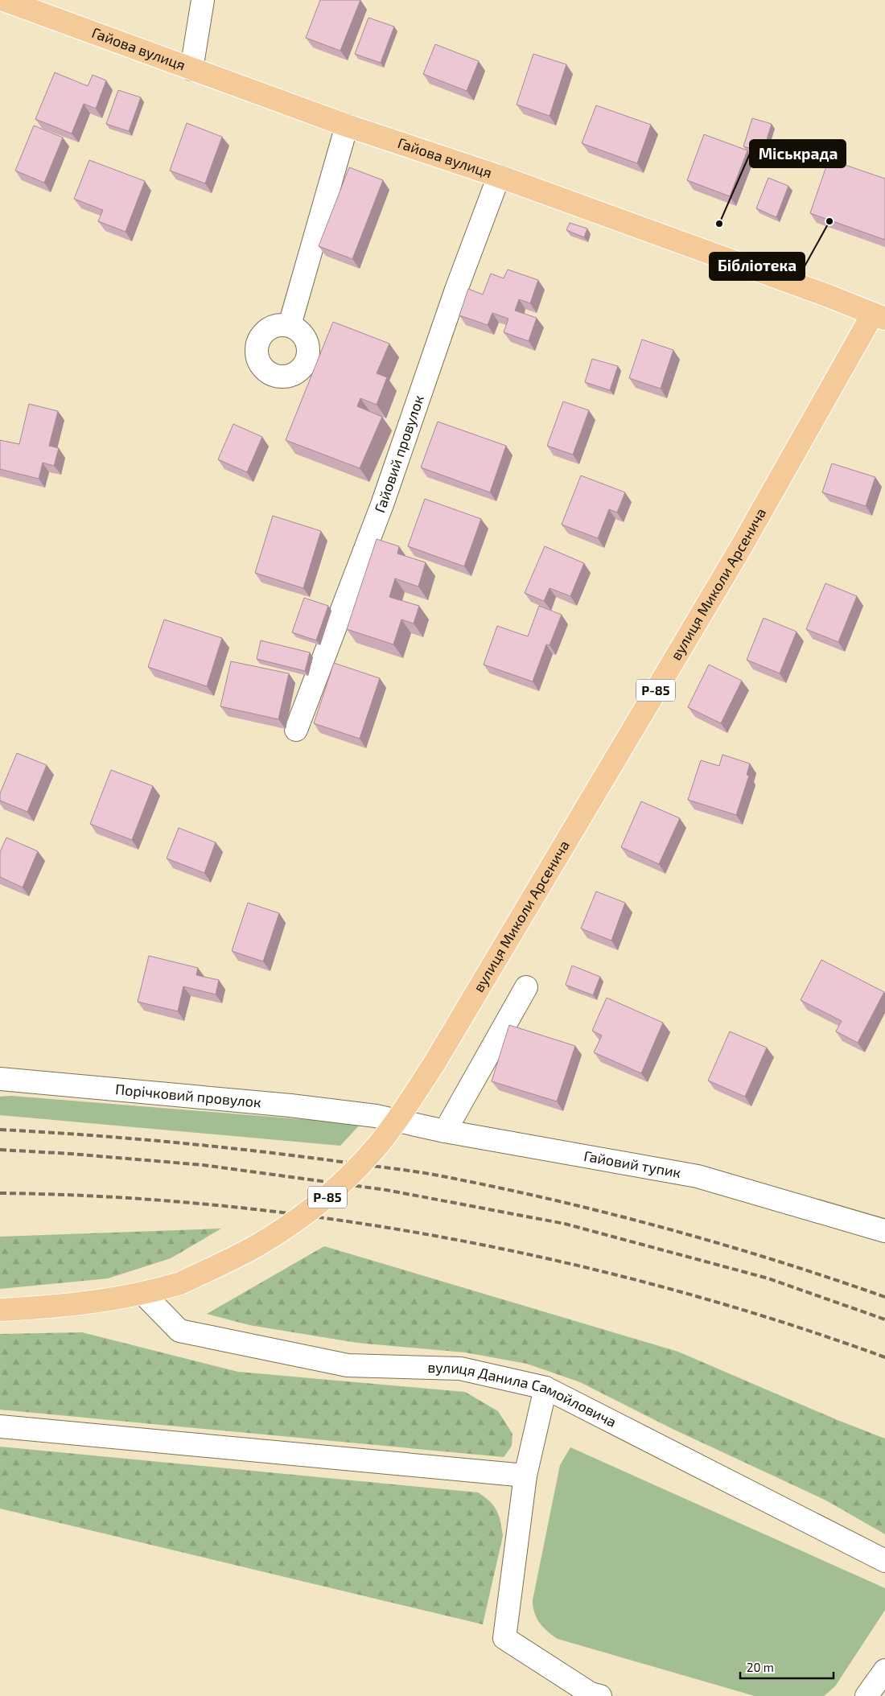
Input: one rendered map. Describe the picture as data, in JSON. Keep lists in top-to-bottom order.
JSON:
{
  "streets": {
    "main road": ["Гайова вулиця", "вулиця Миколи Арсенича", "Р-85"],
    "street": [
      "Гайовий провулок",
      "Порічковий провулок",
      "Гайовий тупик",
      "вулиця Данила Самойловича"
    ]
  },
  "crossings": [
    ["Гайова вулиця", "Гайовий провулок"],
    ["Гайова вулиця", "вулиця Миколи Арсенича"],
    ["вулиця Миколи Арсенича", "вулиця Данила Самойловича"],
    ["Порічковий провулок", "Гайовий тупик"]
  ],
  "places": ["Бібліотека", "Міськрада"],
  "scale_bar": "20 m"
}
